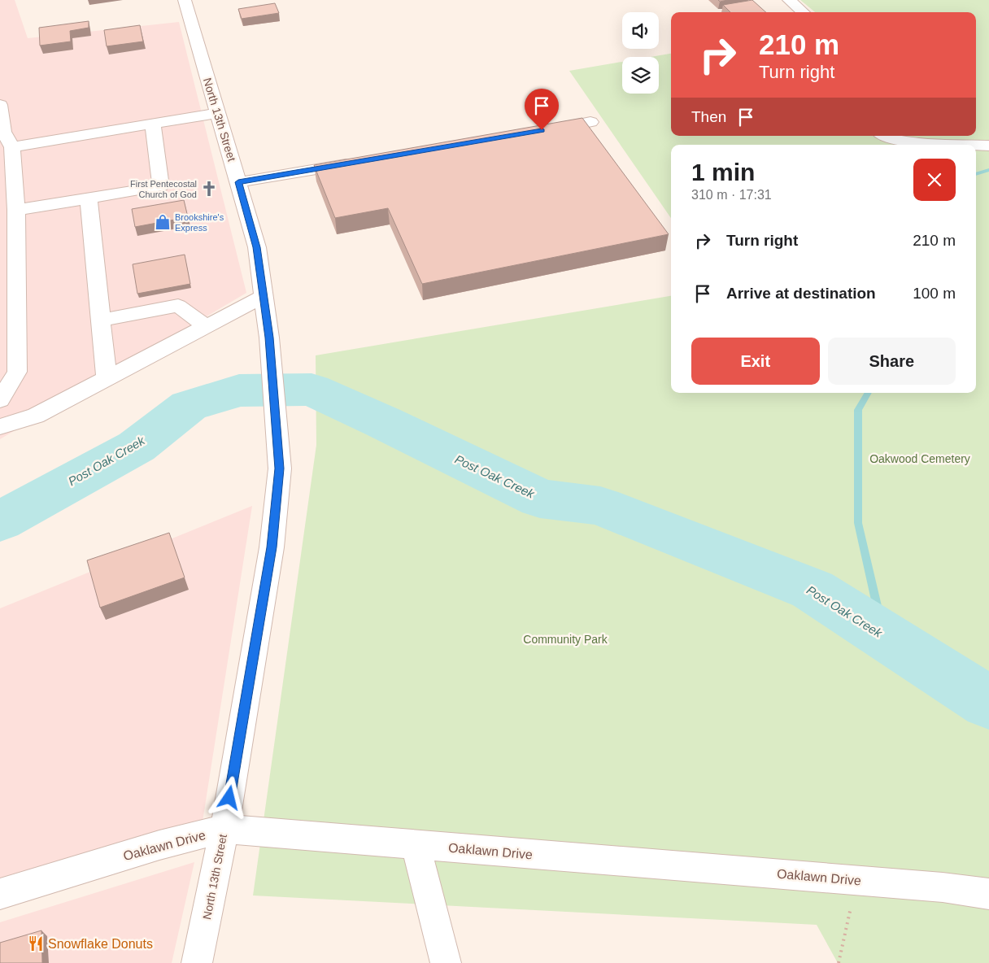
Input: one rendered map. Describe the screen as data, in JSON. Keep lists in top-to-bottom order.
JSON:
{
  "streets": {
    "street": ["North 13th Street", "Oaklawn Drive"]
  },
  "crossings": [
    ["North 13th Street", "Oaklawn Drive"]
  ],
  "water": ["Post Oak Creek"],
  "parks": ["Oakwood Cemetery", "Community Park"],
  "places": {
    "church": ["First Pentecostal Church of God"],
    "shop": ["Brookshire's Express"],
    "restaurant": ["Snowflake Donuts"]
  },
  "page": {
    "turn": ["210 m", "Turn right"],
    "then": "Then",
    "heading": ["1 min", "310 m · 17:31"],
    "list": [
      {
        "name": "Turn right",
        "value": "210 m"
      },
      {
        "name": "Arrive at destination",
        "value": "100 m"
      }
    ],
    "buttons": ["Exit", "Share"]
  }
}
